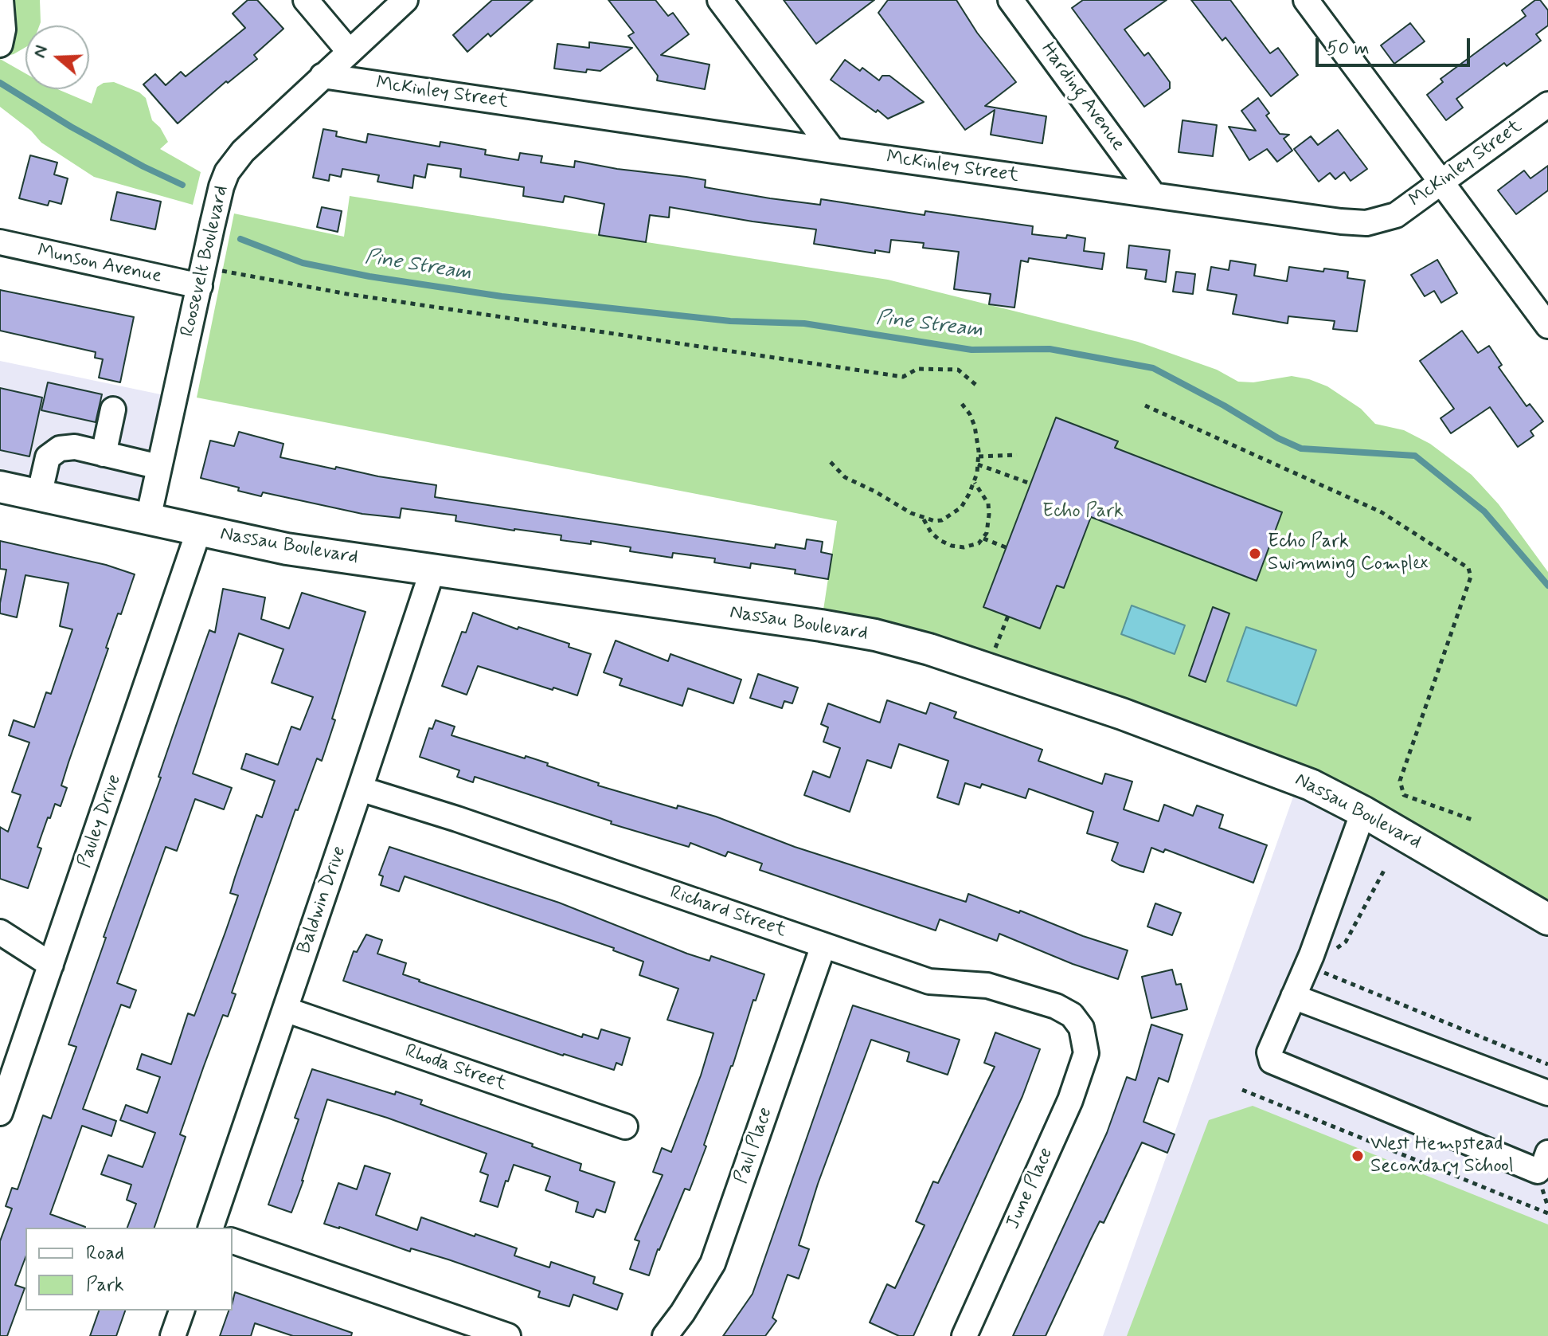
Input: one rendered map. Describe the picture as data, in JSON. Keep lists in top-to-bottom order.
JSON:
{
  "streets": {
    "main road": ["Nassau Boulevard"],
    "street": [
      "McKinley Street",
      "Harding Avenue",
      "Roosevelt Boulevard",
      "Munson Avenue",
      "Pauley Drive",
      "Baldwin Drive",
      "Richard Street",
      "Rhoda Street",
      "Paul Place",
      "June Place"
    ]
  },
  "crossings": [
    ["McKinley Street", "Harding Avenue"],
    ["McKinley Street", "Roosevelt Boulevard"],
    ["Roosevelt Boulevard", "Munson Avenue"],
    ["Roosevelt Boulevard", "Nassau Boulevard"],
    ["Nassau Boulevard", "Pauley Drive"],
    ["Nassau Boulevard", "Baldwin Drive"],
    ["Baldwin Drive", "Richard Street"],
    ["Baldwin Drive", "Rhoda Street"],
    ["Richard Street", "Paul Place"],
    ["Richard Street", "June Place"]
  ],
  "water": ["Pine Stream"],
  "parks": ["Echo Park"],
  "places": ["Echo Park Swimming Complex", "West Hempstead Secondary School"],
  "legend": ["Road", "Park"],
  "scale_bar": "50 m",
  "north": "left"
}
